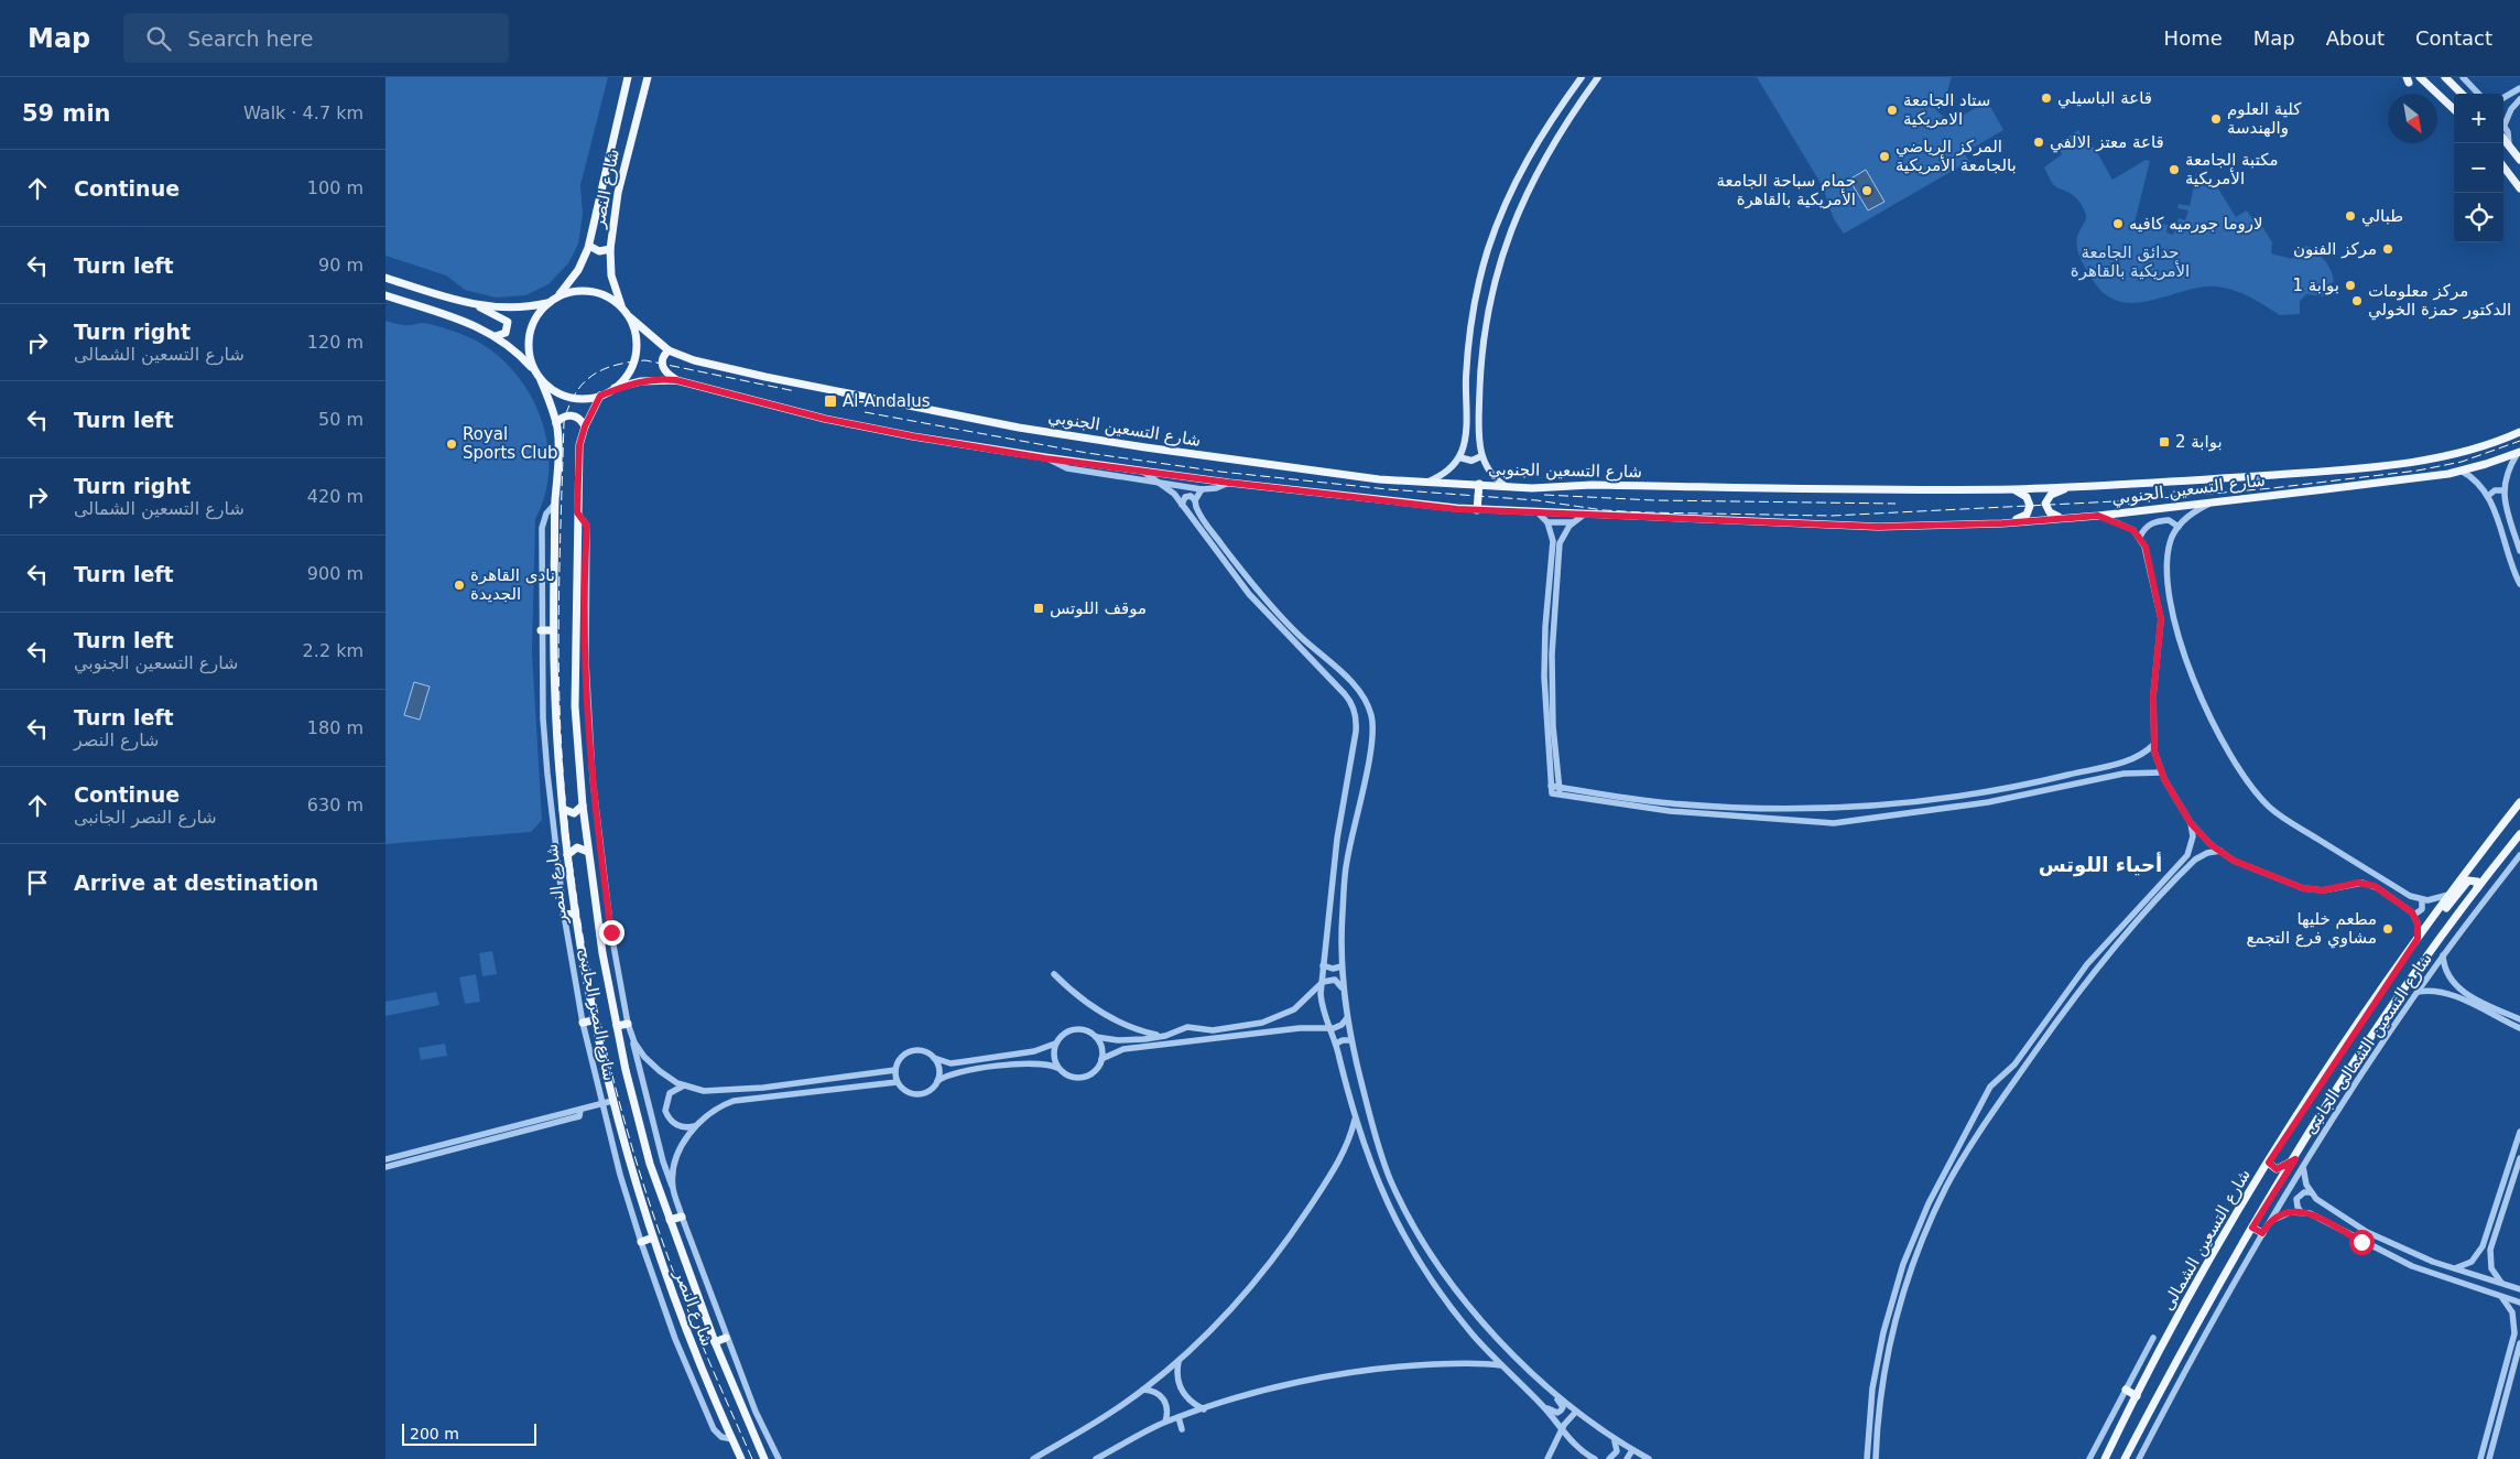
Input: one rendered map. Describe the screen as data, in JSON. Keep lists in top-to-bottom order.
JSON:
{
  "streets": {
    "main road": ["شارع النصر", "شارع التسعين الجنوبي", "شارع التسعين الشمالى"],
    "street": ["شارع النصر الجانبى", "شارع التسعين الشمالى الجانبى"]
  },
  "crossings": [
    ["شارع النصر", "شارع التسعين الجنوبي"],
    ["شارع النصر", "شارع النصر الجانبى"]
  ],
  "districts": ["أحياء اللوتس"],
  "parks": ["حدائق الجامعة الأمريكية بالقاهرة"],
  "places": {
    "other": [
      "قاعة الباسيلي",
      "ستاد الجامعة الامريكية",
      "كلية العلوم والهندسة",
      "قاعة معتز الالفي",
      "المركز الرياضي بالجامعة الأمريكية",
      "مكتبة الجامعة الأمريكية",
      "حمام سباحة الجامعة الأمريكية بالقاهرة",
      "طبالي",
      "لاروما جورميه كافيه",
      "مركز الفنون",
      "بوابة 1",
      "مركز معلومات الدكتور حمزة الخولي",
      "Royal Sports Club",
      "نادى القاهرة الجديدة",
      "مطعم خليها مشاوي فرع التجمع"
    ],
    "transit": ["Al-Andalus", "بوابة 2", "موقف اللوتس"]
  },
  "scale_bar": "200 m",
  "north": "bottom right",
  "page": {
    "header": "Map",
    "search": "Search here",
    "nav": [
      "Home",
      "Map",
      "About",
      "Contact"
    ],
    "heading": ["59 min", "Walk · 4.7 km"],
    "map_buttons": ["+", "−"],
    "list": [
      ["Continue", "100 m"],
      ["Turn left", "90 m"],
      ["Turn right", "شارع التسعين الشمالى", "120 m"],
      ["Turn left", "50 m"],
      ["Turn right", "شارع التسعين الشمالى", "420 m"],
      ["Turn left", "900 m"],
      ["Turn left", "شارع التسعين الجنوبي", "2.2 km"],
      ["Turn left", "شارع النصر", "180 m"],
      ["Continue", "شارع النصر الجانبى", "630 m"],
      "Arrive at destination"
    ],
    "scale": "200 m"
  }
}
